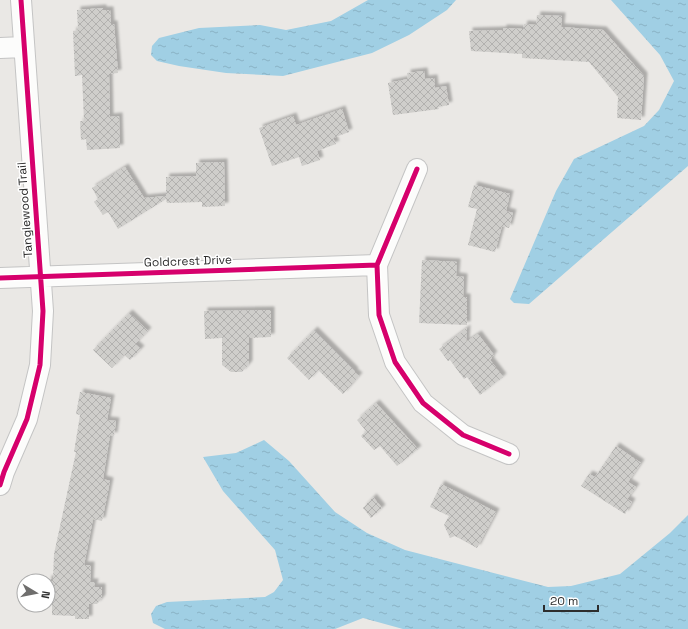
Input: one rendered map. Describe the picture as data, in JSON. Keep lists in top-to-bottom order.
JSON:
{
  "streets": {
    "street": ["Tanglewood Trail", "Goldcrest Drive"]
  },
  "crossings": [
    ["Tanglewood Trail", "Goldcrest Drive"]
  ],
  "scale_bar": "20 m",
  "north": "right"
}
